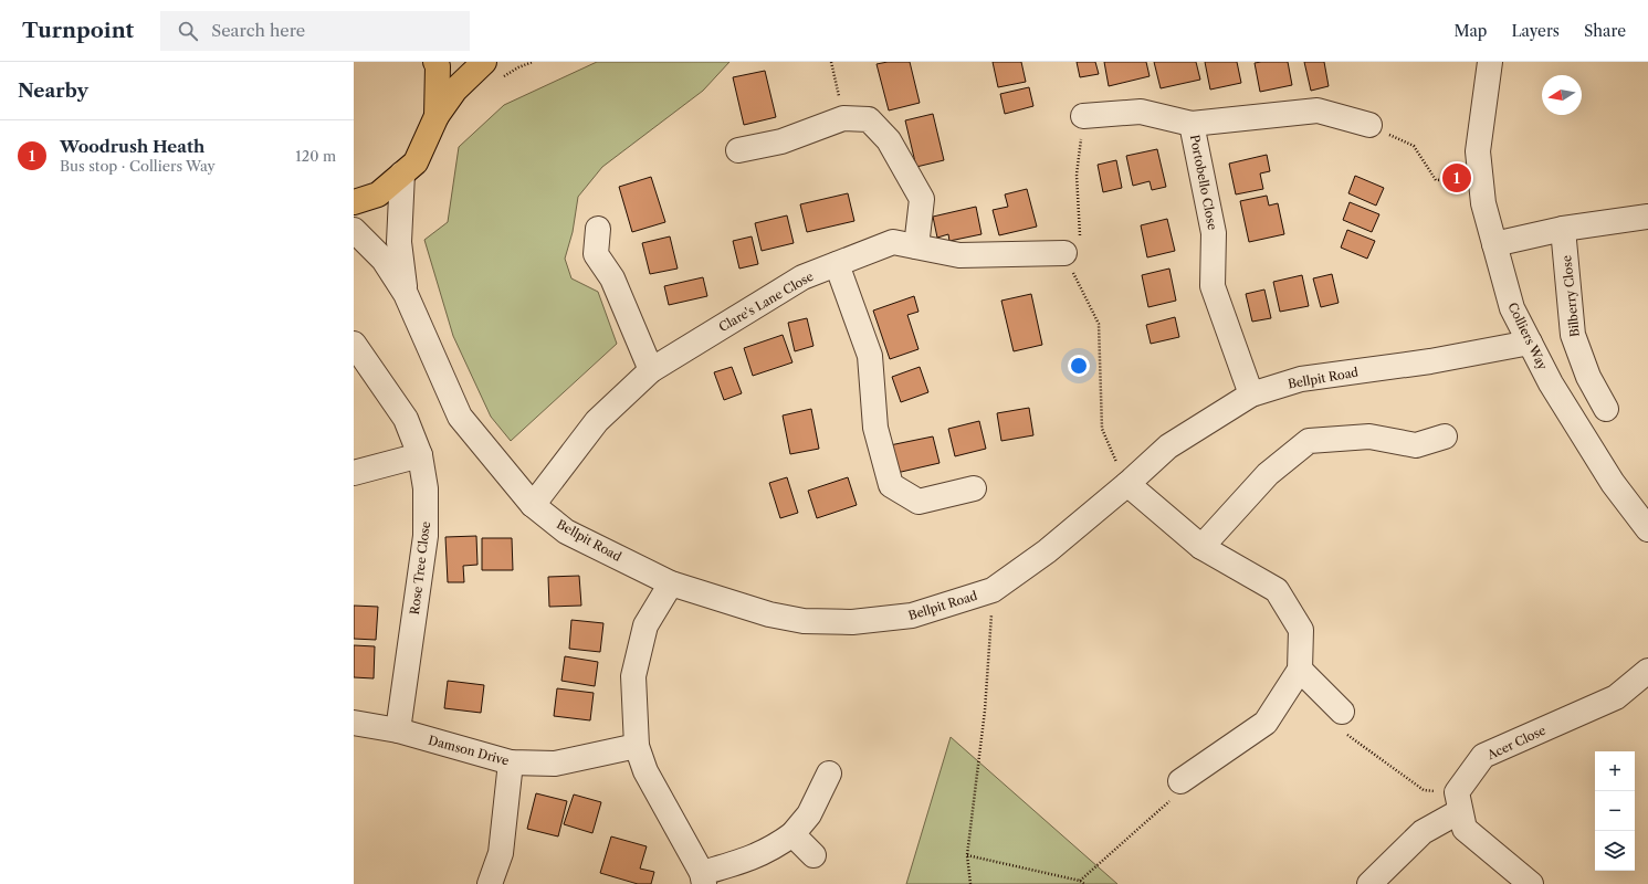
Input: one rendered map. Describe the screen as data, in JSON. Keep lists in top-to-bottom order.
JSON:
{
  "streets": {
    "street": [
      "Portobello Close",
      "Bilberry Close",
      "Clare's Lane Close",
      "Colliers Way",
      "Bellpit Road",
      "Rose Tree Close",
      "Acer Close",
      "Damson Drive"
    ]
  },
  "crossings": [
    ["Portobello Close", "Bellpit Road"],
    ["Clare's Lane Close", "Bellpit Road"],
    ["Colliers Way", "Bellpit Road"],
    ["Rose Tree Close", "Damson Drive"]
  ],
  "north": "left",
  "page": {
    "header": "Turnpoint",
    "search": "Search here",
    "nav": ["Map", "Layers", "Share"],
    "heading": "Nearby",
    "list": [
      {
        "mark": "1",
        "name": "Woodrush Heath",
        "note": "Bus stop · Colliers Way",
        "value": "120 m"
      }
    ],
    "pins": "1",
    "map_buttons": ["+", "−"]
  }
}
